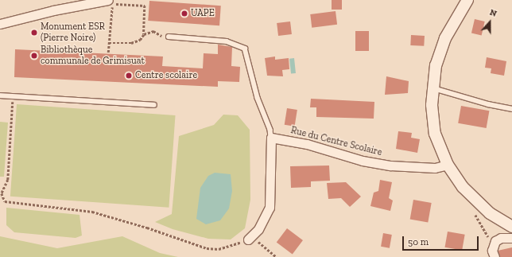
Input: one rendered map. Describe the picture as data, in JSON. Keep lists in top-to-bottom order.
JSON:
{
  "streets": {
    "street": ["Rue du Centre Scolaire"]
  },
  "places": [
    "UAPE",
    "Monument ESR (Pierre Noire)",
    "Bibliothèque communale de Grimisuat",
    "Centre scolaire"
  ],
  "scale_bar": "50 m",
  "north": "top"
}
